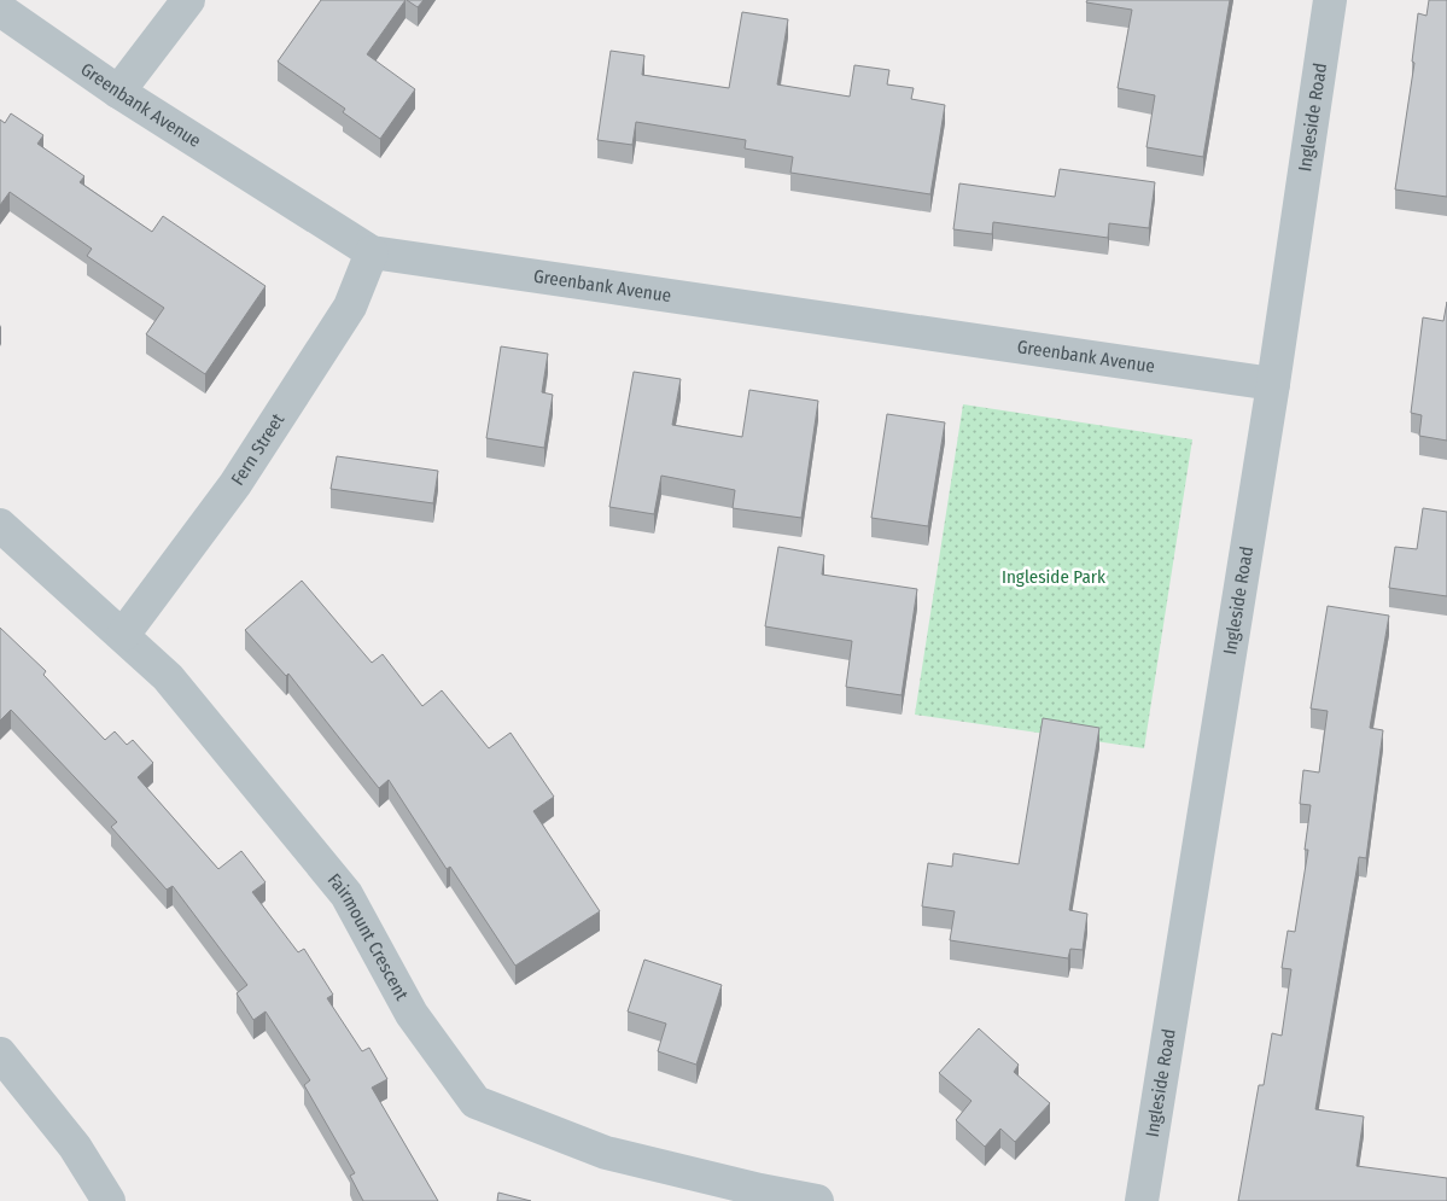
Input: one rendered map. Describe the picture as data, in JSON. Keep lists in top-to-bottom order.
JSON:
{
  "streets": {
    "street": [
      "Greenbank Avenue",
      "Ingleside Road",
      "Fern Street",
      "Fairmount Crescent"
    ]
  },
  "crossings": [
    ["Greenbank Avenue", "Ingleside Road"],
    ["Greenbank Avenue", "Fern Street"],
    ["Fern Street", "Fairmount Crescent"]
  ],
  "parks": ["Ingleside Park"]
}
